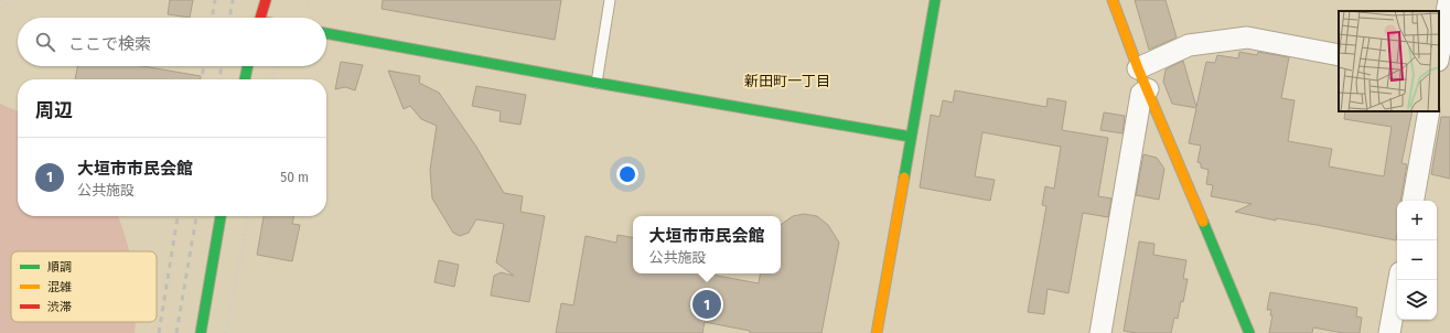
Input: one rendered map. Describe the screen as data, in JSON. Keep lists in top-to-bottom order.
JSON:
{
  "districts": ["新田町一丁目"],
  "legend": ["順調", "混雑", "渋滞"],
  "page": {
    "search": "ここで検索",
    "heading": "周辺",
    "list": [
      {
        "mark": "1",
        "name": "大垣市市民会館",
        "note": "公共施設",
        "value": "50 m"
      }
    ],
    "map_buttons": ["+", "−"],
    "popup": ["大垣市市民会館", "公共施設"],
    "pins": "1"
  }
}
